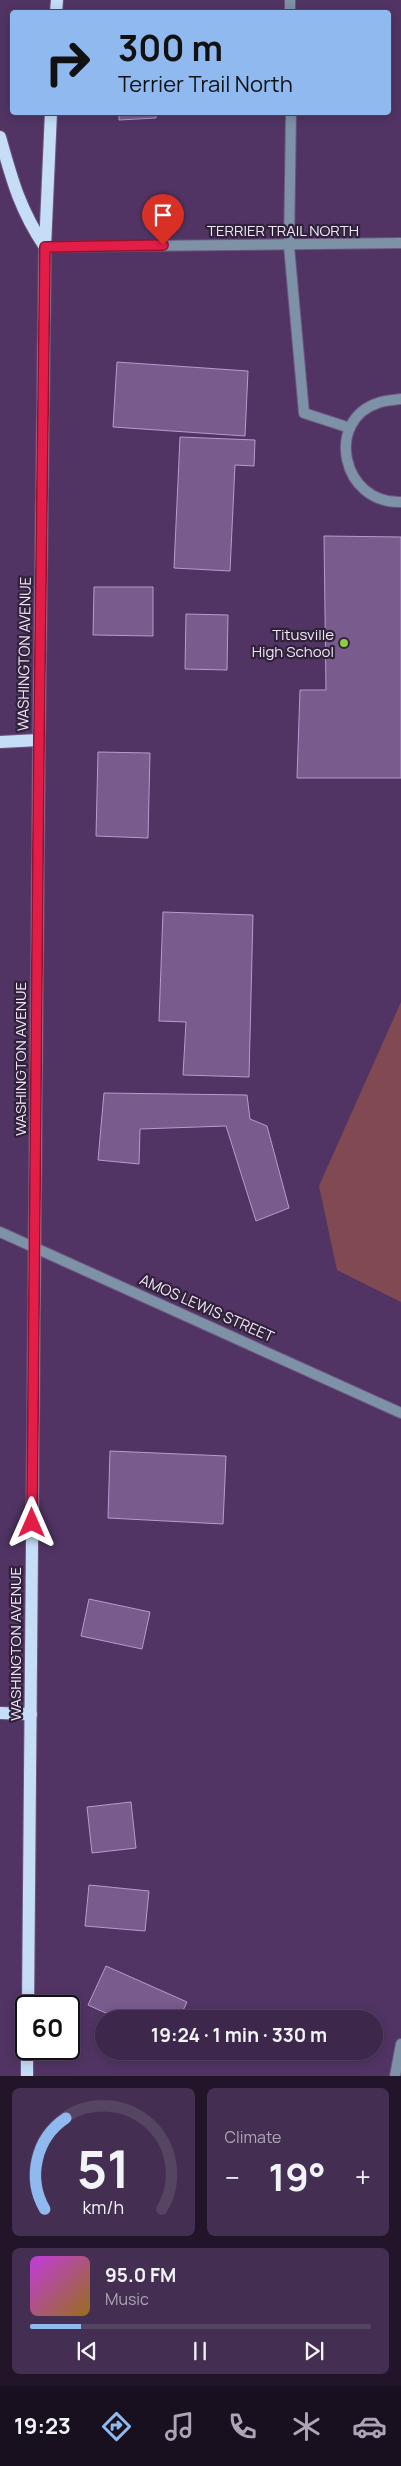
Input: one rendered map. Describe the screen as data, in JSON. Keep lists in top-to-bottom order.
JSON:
{
  "streets": {
    "main road": ["WASHINGTON AVENUE"],
    "street": ["TERRIER TRAIL NORTH", "AMOS LEWIS STREET"]
  },
  "crossings": [
    ["TERRIER TRAIL NORTH", "WASHINGTON AVENUE"],
    ["WASHINGTON AVENUE", "AMOS LEWIS STREET"]
  ],
  "places": ["Titusville High School"],
  "page": {
    "turn": ["300 m", "Terrier Trail North"],
    "limit": "60",
    "trip": "19:24 · 1 min · 330 m",
    "tile": "Climate",
    "heat": ["−", "19°", "+"],
    "song": ["95.0 FM", "Music"],
    "tabs": "19:23",
    "gauge": ["51", "km/h"]
  }
}
